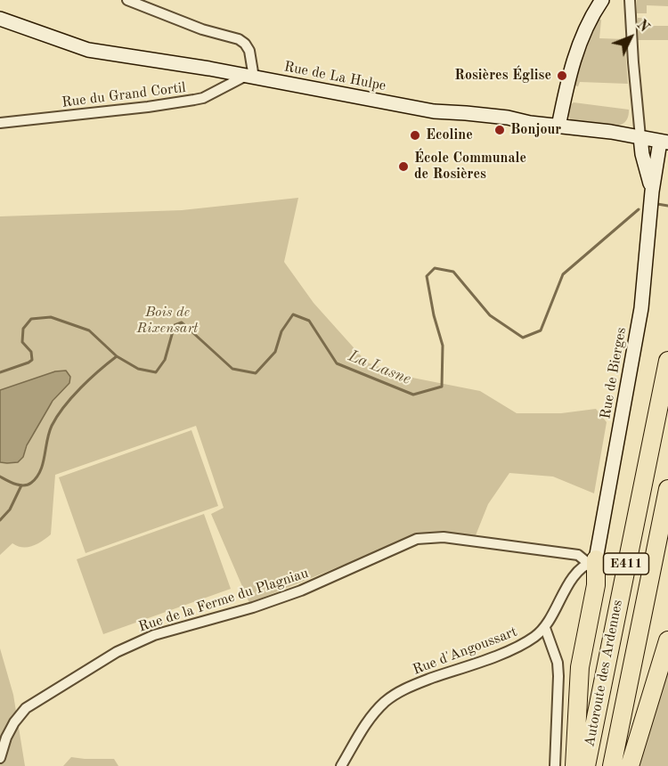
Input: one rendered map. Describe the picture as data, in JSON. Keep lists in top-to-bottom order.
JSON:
{
  "streets": {
    "highway": ["E411", "Autoroute des Ardennes"],
    "street": [
      "Rue de La Hulpe",
      "Rue du Grand Cortil",
      "Rue de Bierges",
      "Rue de la Ferme du Plagniau",
      "Rue d'Angoussart"
    ]
  },
  "crossings": [
    ["Rue de La Hulpe", "Rue du Grand Cortil"],
    ["Rue de La Hulpe", "Rue de Bierges"],
    ["Rue de Bierges", "Rue de la Ferme du Plagniau"],
    ["Rue de Bierges", "Rue d'Angoussart"],
    ["Rue de la Ferme du Plagniau", "Rue d'Angoussart"]
  ],
  "water": ["La Lasne"],
  "parks": ["Bois de Rixensart"],
  "places": [
    "Rosières Église",
    "Bonjour",
    "Ecoline",
    "École Communale de Rosières"
  ],
  "north": "top right"
}
